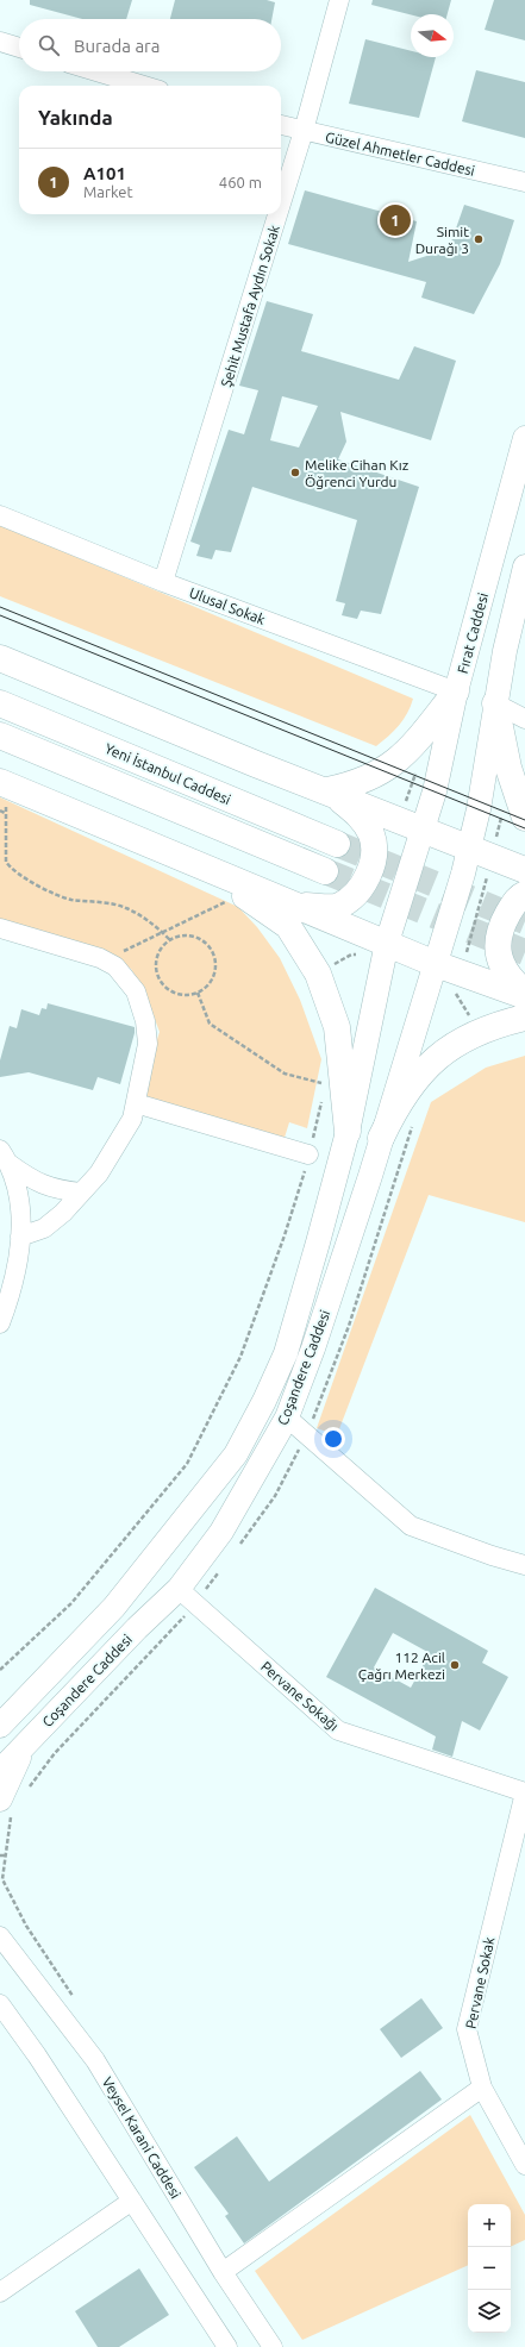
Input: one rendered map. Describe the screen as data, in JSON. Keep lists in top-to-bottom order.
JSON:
{
  "streets": {
    "highway": ["Yeni İstanbul Caddesi"],
    "main road": ["Fırat Caddesi", "Coşandere Caddesi"],
    "street": [
      "Güzel Ahmetler Caddesi",
      "Şehit Mustafa Aydın Sokak",
      "Ulusal Sokak",
      "Pervane Sokağı",
      "Pervane Sokak",
      "Veysel Karani Caddesi"
    ]
  },
  "crossings": [
    ["Güzel Ahmetler Caddesi", "Şehit Mustafa Aydın Sokak"],
    ["Şehit Mustafa Aydın Sokak", "Ulusal Sokak"],
    ["Ulusal Sokak", "Fırat Caddesi"],
    ["Fırat Caddesi", "Coşandere Caddesi"],
    ["Coşandere Caddesi", "Pervane Sokağı"],
    ["Pervane Sokağı", "Pervane Sokak"]
  ],
  "places": ["Simit Durağı 3", "Melike Cihan Kız Öğrenci Yurdu", "112 Acil Çağrı Merkezi"],
  "north": "right",
  "page": {
    "search": "Burada ara",
    "heading": "Yakında",
    "list": [
      {
        "mark": "1",
        "name": "A101",
        "note": "Market",
        "value": "460 m"
      }
    ],
    "pins": "1",
    "map_buttons": ["+", "−"]
  }
}
